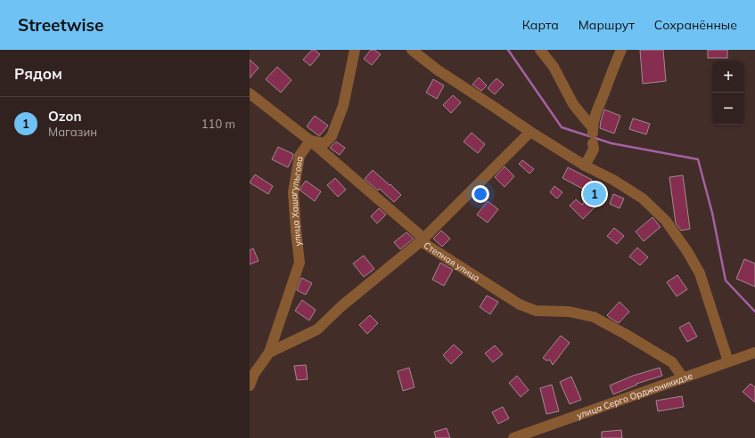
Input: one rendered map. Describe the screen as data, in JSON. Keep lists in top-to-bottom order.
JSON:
{
  "streets": {
    "street": ["улица Хашагульгова", "Степная улица", "улица Серго Орджоникидзе"]
  },
  "crossings": [
    ["улица Хашагульгова", "Степная улица"],
    ["Степная улица", "улица Серго Орджоникидзе"]
  ],
  "page": {
    "header": "Streetwise",
    "nav": ["Карта", "Маршрут", "Сохранённые"],
    "heading": "Рядом",
    "map_buttons": ["+", "−"],
    "list": [
      {
        "mark": "1",
        "name": "Ozon",
        "note": "Магазин",
        "value": "110 m"
      }
    ],
    "pins": "1"
  }
}
